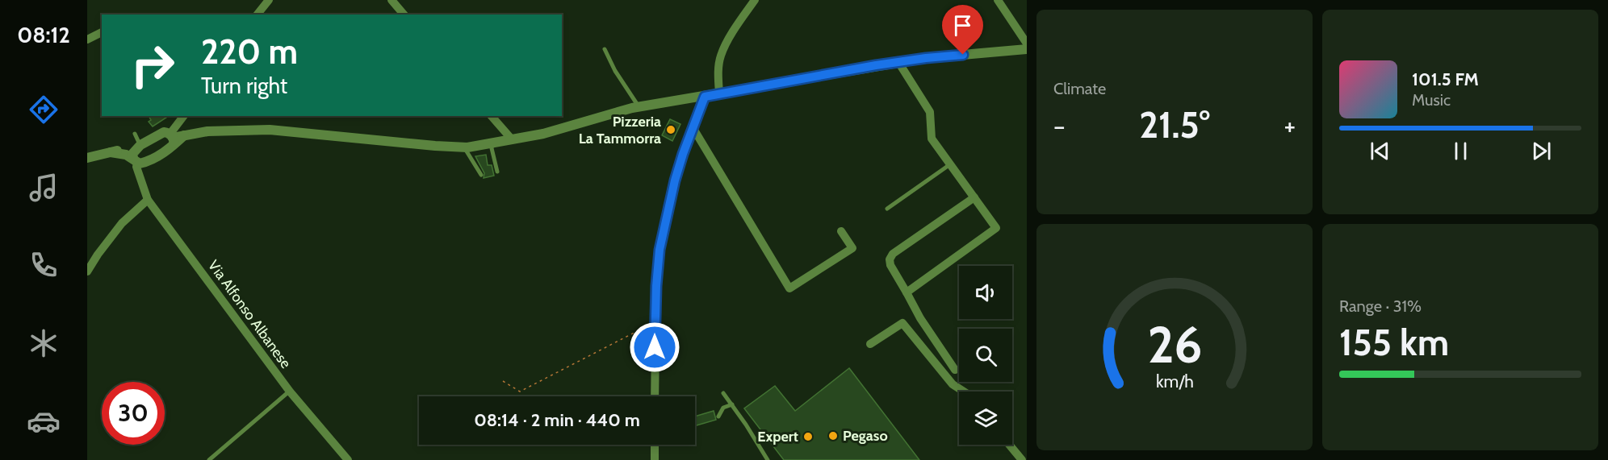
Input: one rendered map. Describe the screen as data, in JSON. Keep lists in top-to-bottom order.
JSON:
{
  "streets": {
    "street": ["Via Alfonso Albanese"]
  },
  "places": ["Pizzeria La Tammorra", "Pegaso", "Expert"],
  "page": {
    "tabs": "08:12",
    "tile": [
      "Climate",
      ["Range · 31%", "155 km"]
    ],
    "turn": ["220 m", "Turn right"],
    "song": ["101.5 FM", "Music"],
    "heat": ["−", "21.5°", "+"],
    "limit": "30",
    "trip": "08:14 · 2 min · 440 m",
    "gauge": ["26", "km/h"]
  }
}
